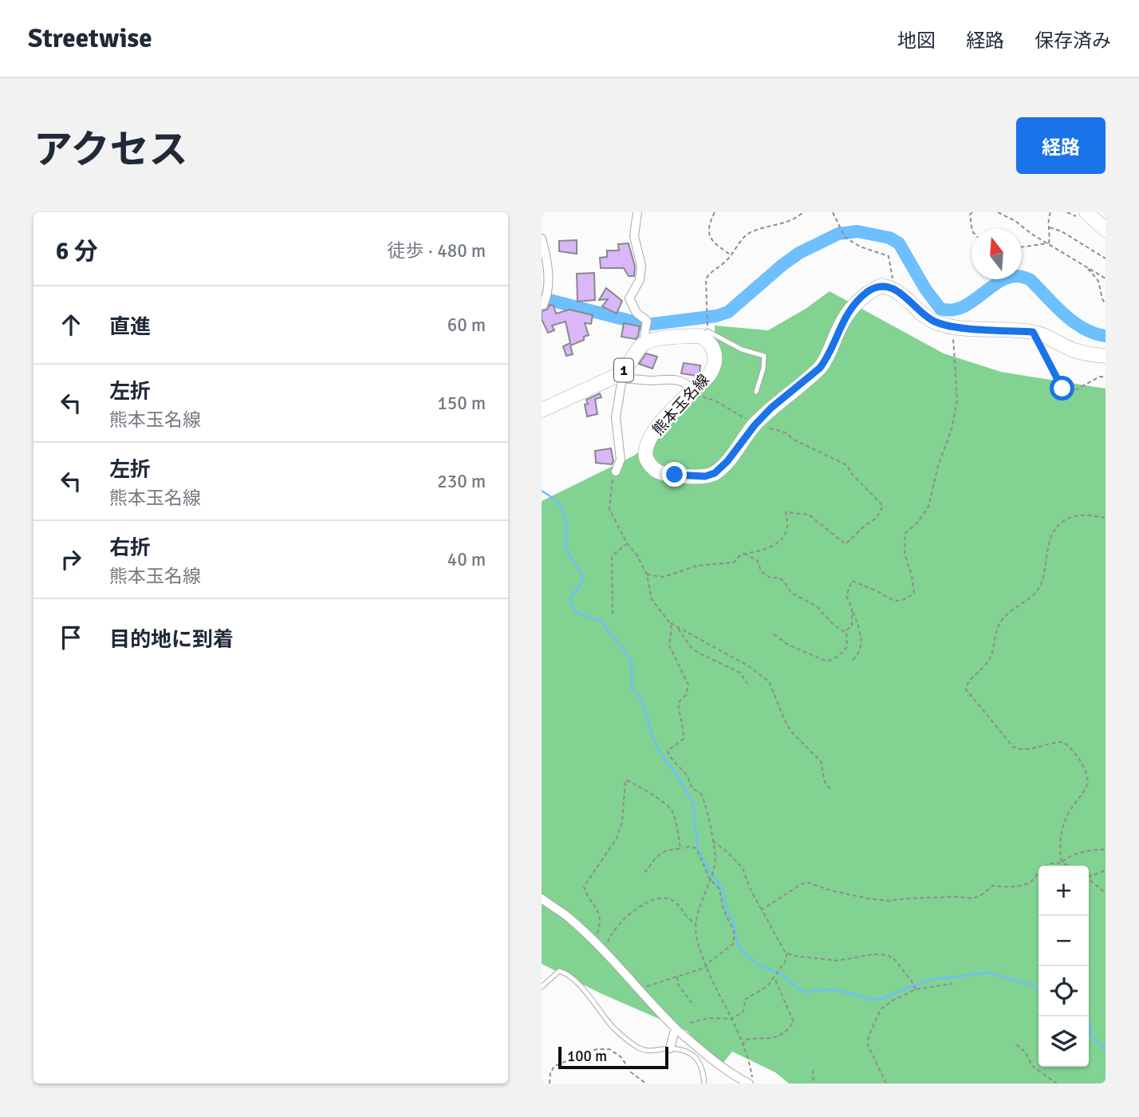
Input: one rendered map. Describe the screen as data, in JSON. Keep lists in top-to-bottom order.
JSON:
{
  "streets": {
    "main road": ["1", "熊本玉名線"]
  },
  "crossings": [
    ["1", "熊本玉名線"]
  ],
  "scale_bar": "100 m",
  "north": "top",
  "page": {
    "header": "Streetwise",
    "nav": ["地図", "経路", "保存済み"],
    "title": "アクセス",
    "buttons": "経路",
    "heading": ["6 分", "徒歩 · 480 m"],
    "list": [
      ["直進", "60 m"],
      ["左折", "熊本玉名線", "150 m"],
      ["左折", "熊本玉名線", "230 m"],
      ["右折", "熊本玉名線", "40 m"],
      "目的地に到着"
    ],
    "map_buttons": ["+", "−"],
    "scale": "100 m"
  }
}
